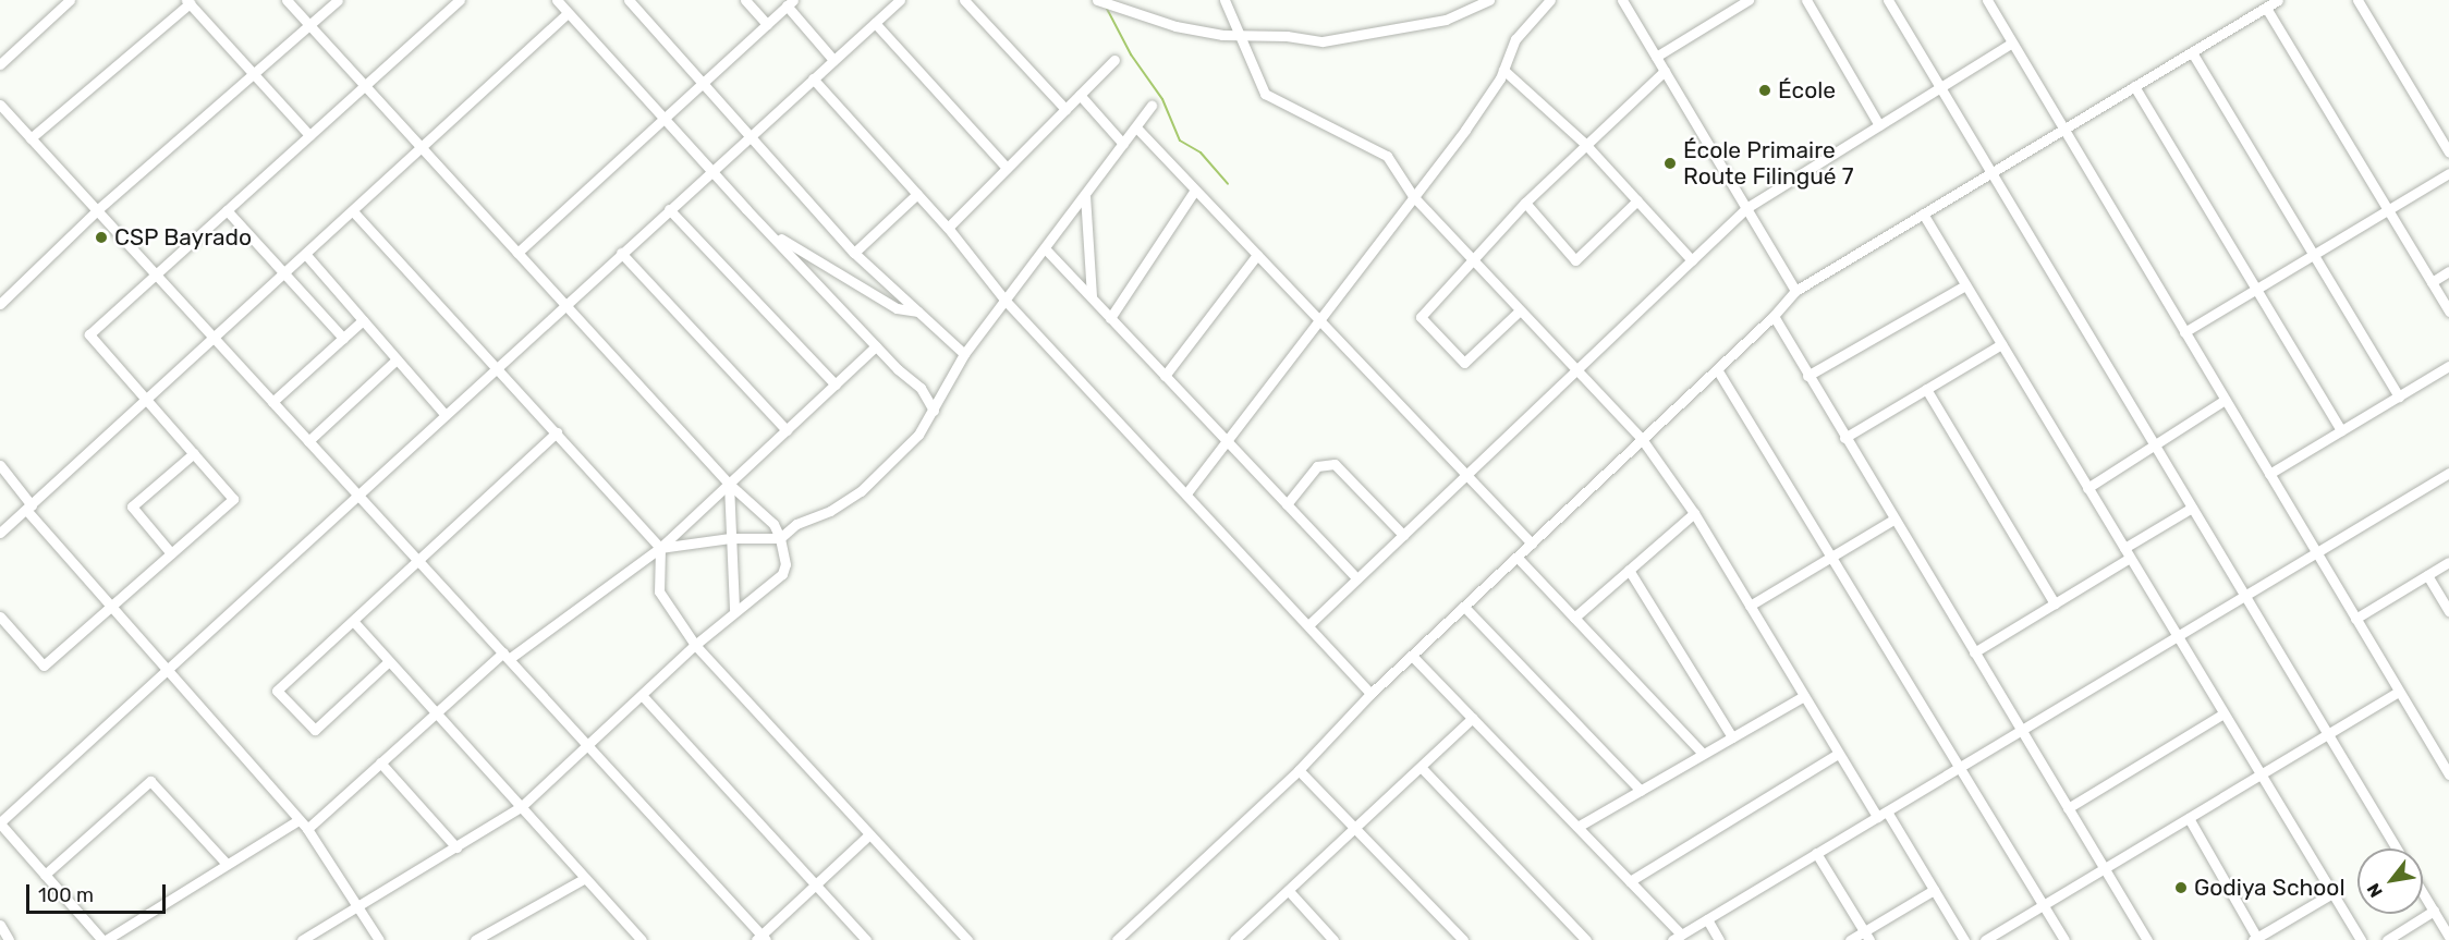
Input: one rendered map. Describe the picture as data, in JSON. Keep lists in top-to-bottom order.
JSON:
{
  "places": [
    "École",
    "École Primaire Route Filingué 7",
    "CSP Bayrado",
    "Godiya School"
  ],
  "scale_bar": "100 m",
  "north": "bottom left"
}
